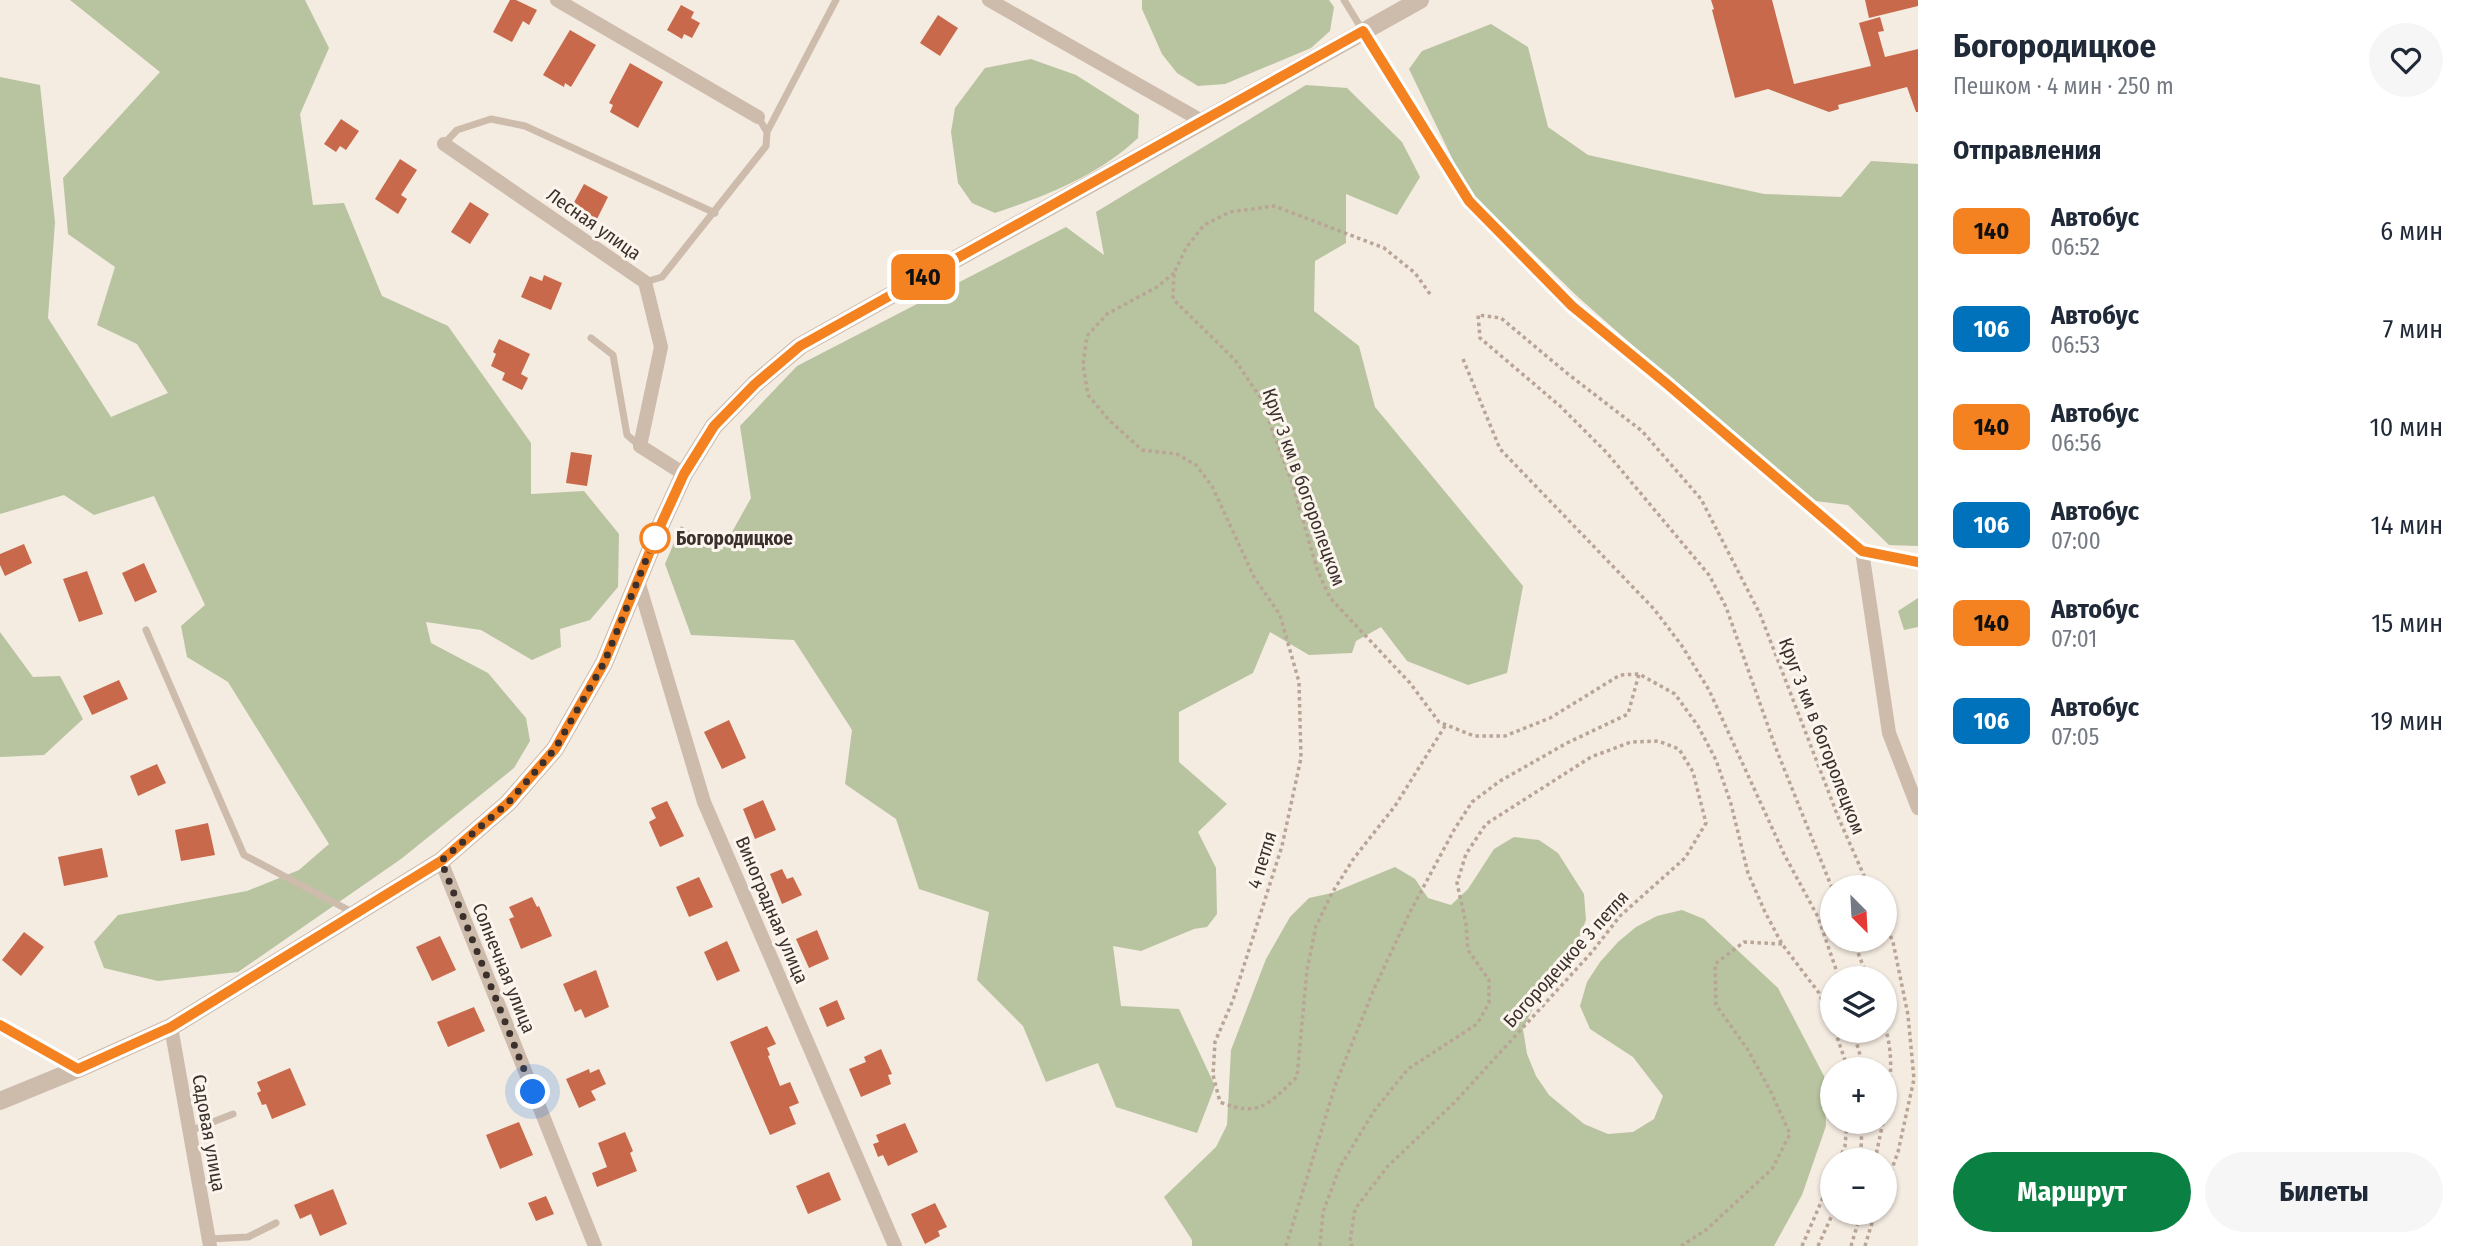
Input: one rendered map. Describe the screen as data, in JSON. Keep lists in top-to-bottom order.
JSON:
{
  "streets": {
    "street": [
      "Лесная улица",
      "Виноградная улица",
      "Солнечная улица",
      "Садовая улица"
    ],
    "path": ["Круг 3 км в богоролецком", "4 петля", "Богородецкое 3 петля"]
  },
  "crossings": [
    ["Круг 3 км в богоролецком", "4 петля"]
  ],
  "places": ["Богородицкое"],
  "lines": ["bus line 140"],
  "north": "bottom right",
  "page": {
    "on_map": "140",
    "heading": [
      ["Богородицкое", "Пешком · 4 мин · 250 m"],
      "Отправления"
    ],
    "list": [
      {
        "mark": "140",
        "name": "Автобус",
        "note": "06:52",
        "value": "6 мин"
      },
      {
        "mark": "106",
        "name": "Автобус",
        "note": "06:53",
        "value": "7 мин"
      },
      {
        "mark": "140",
        "name": "Автобус",
        "note": "06:56",
        "value": "10 мин"
      },
      {
        "mark": "106",
        "name": "Автобус",
        "note": "07:00",
        "value": "14 мин"
      },
      {
        "mark": "140",
        "name": "Автобус",
        "note": "07:01",
        "value": "15 мин"
      },
      {
        "mark": "106",
        "name": "Автобус",
        "note": "07:05",
        "value": "19 мин"
      }
    ],
    "map_buttons": ["+", "−"],
    "buttons": ["Маршрут", "Билеты"]
  }
}
